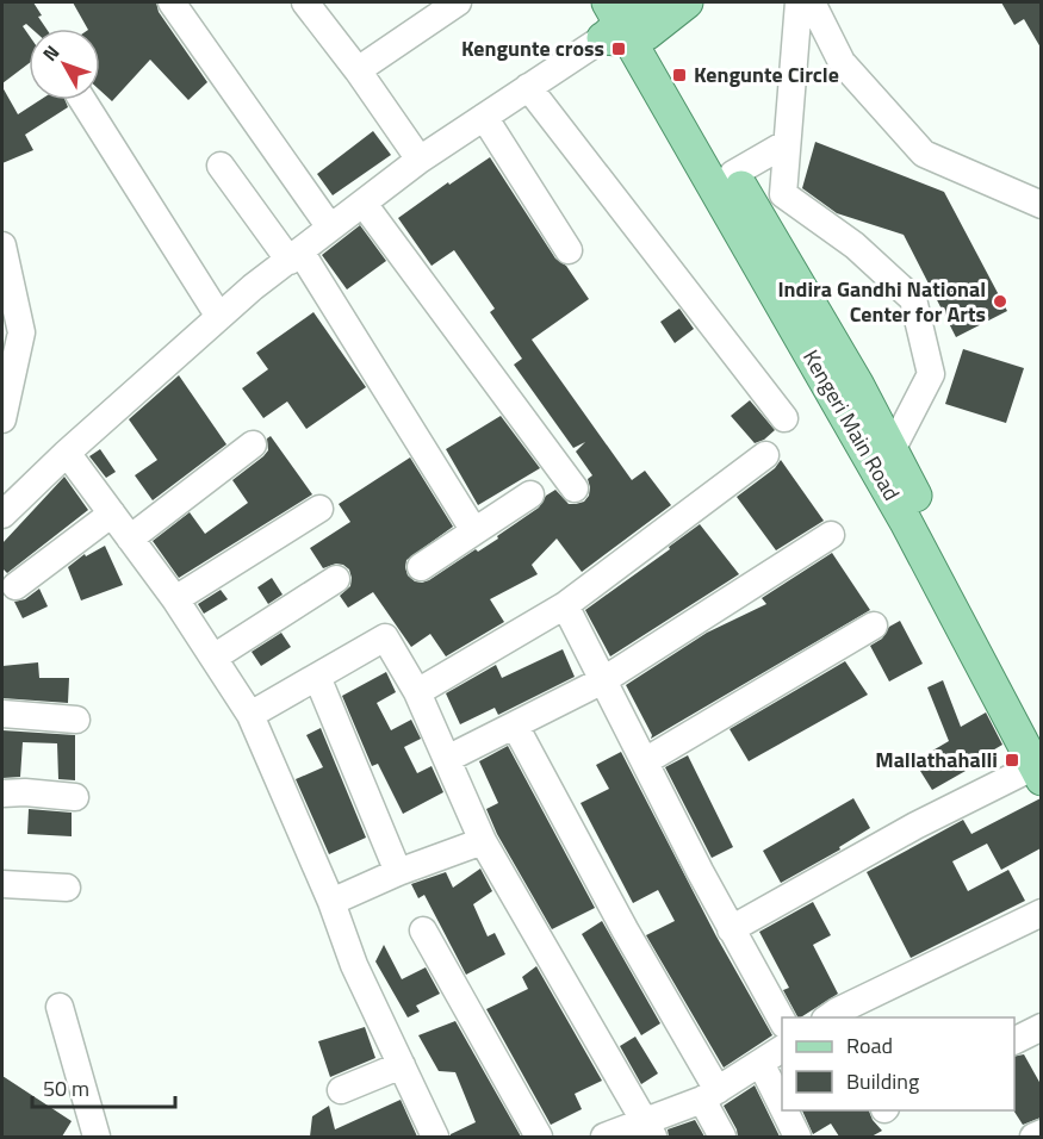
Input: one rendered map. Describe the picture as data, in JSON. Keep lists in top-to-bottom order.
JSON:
{
  "streets": {
    "main road": ["Kengeri Main Road"]
  },
  "places": {
    "transit": ["Kengunte cross", "Kengunte Circle", "Mallathahalli"],
    "other": ["Indira Gandhi National Center for Arts"]
  },
  "legend": ["Road", "Building"],
  "scale_bar": "50 m",
  "north": "top left"
}
